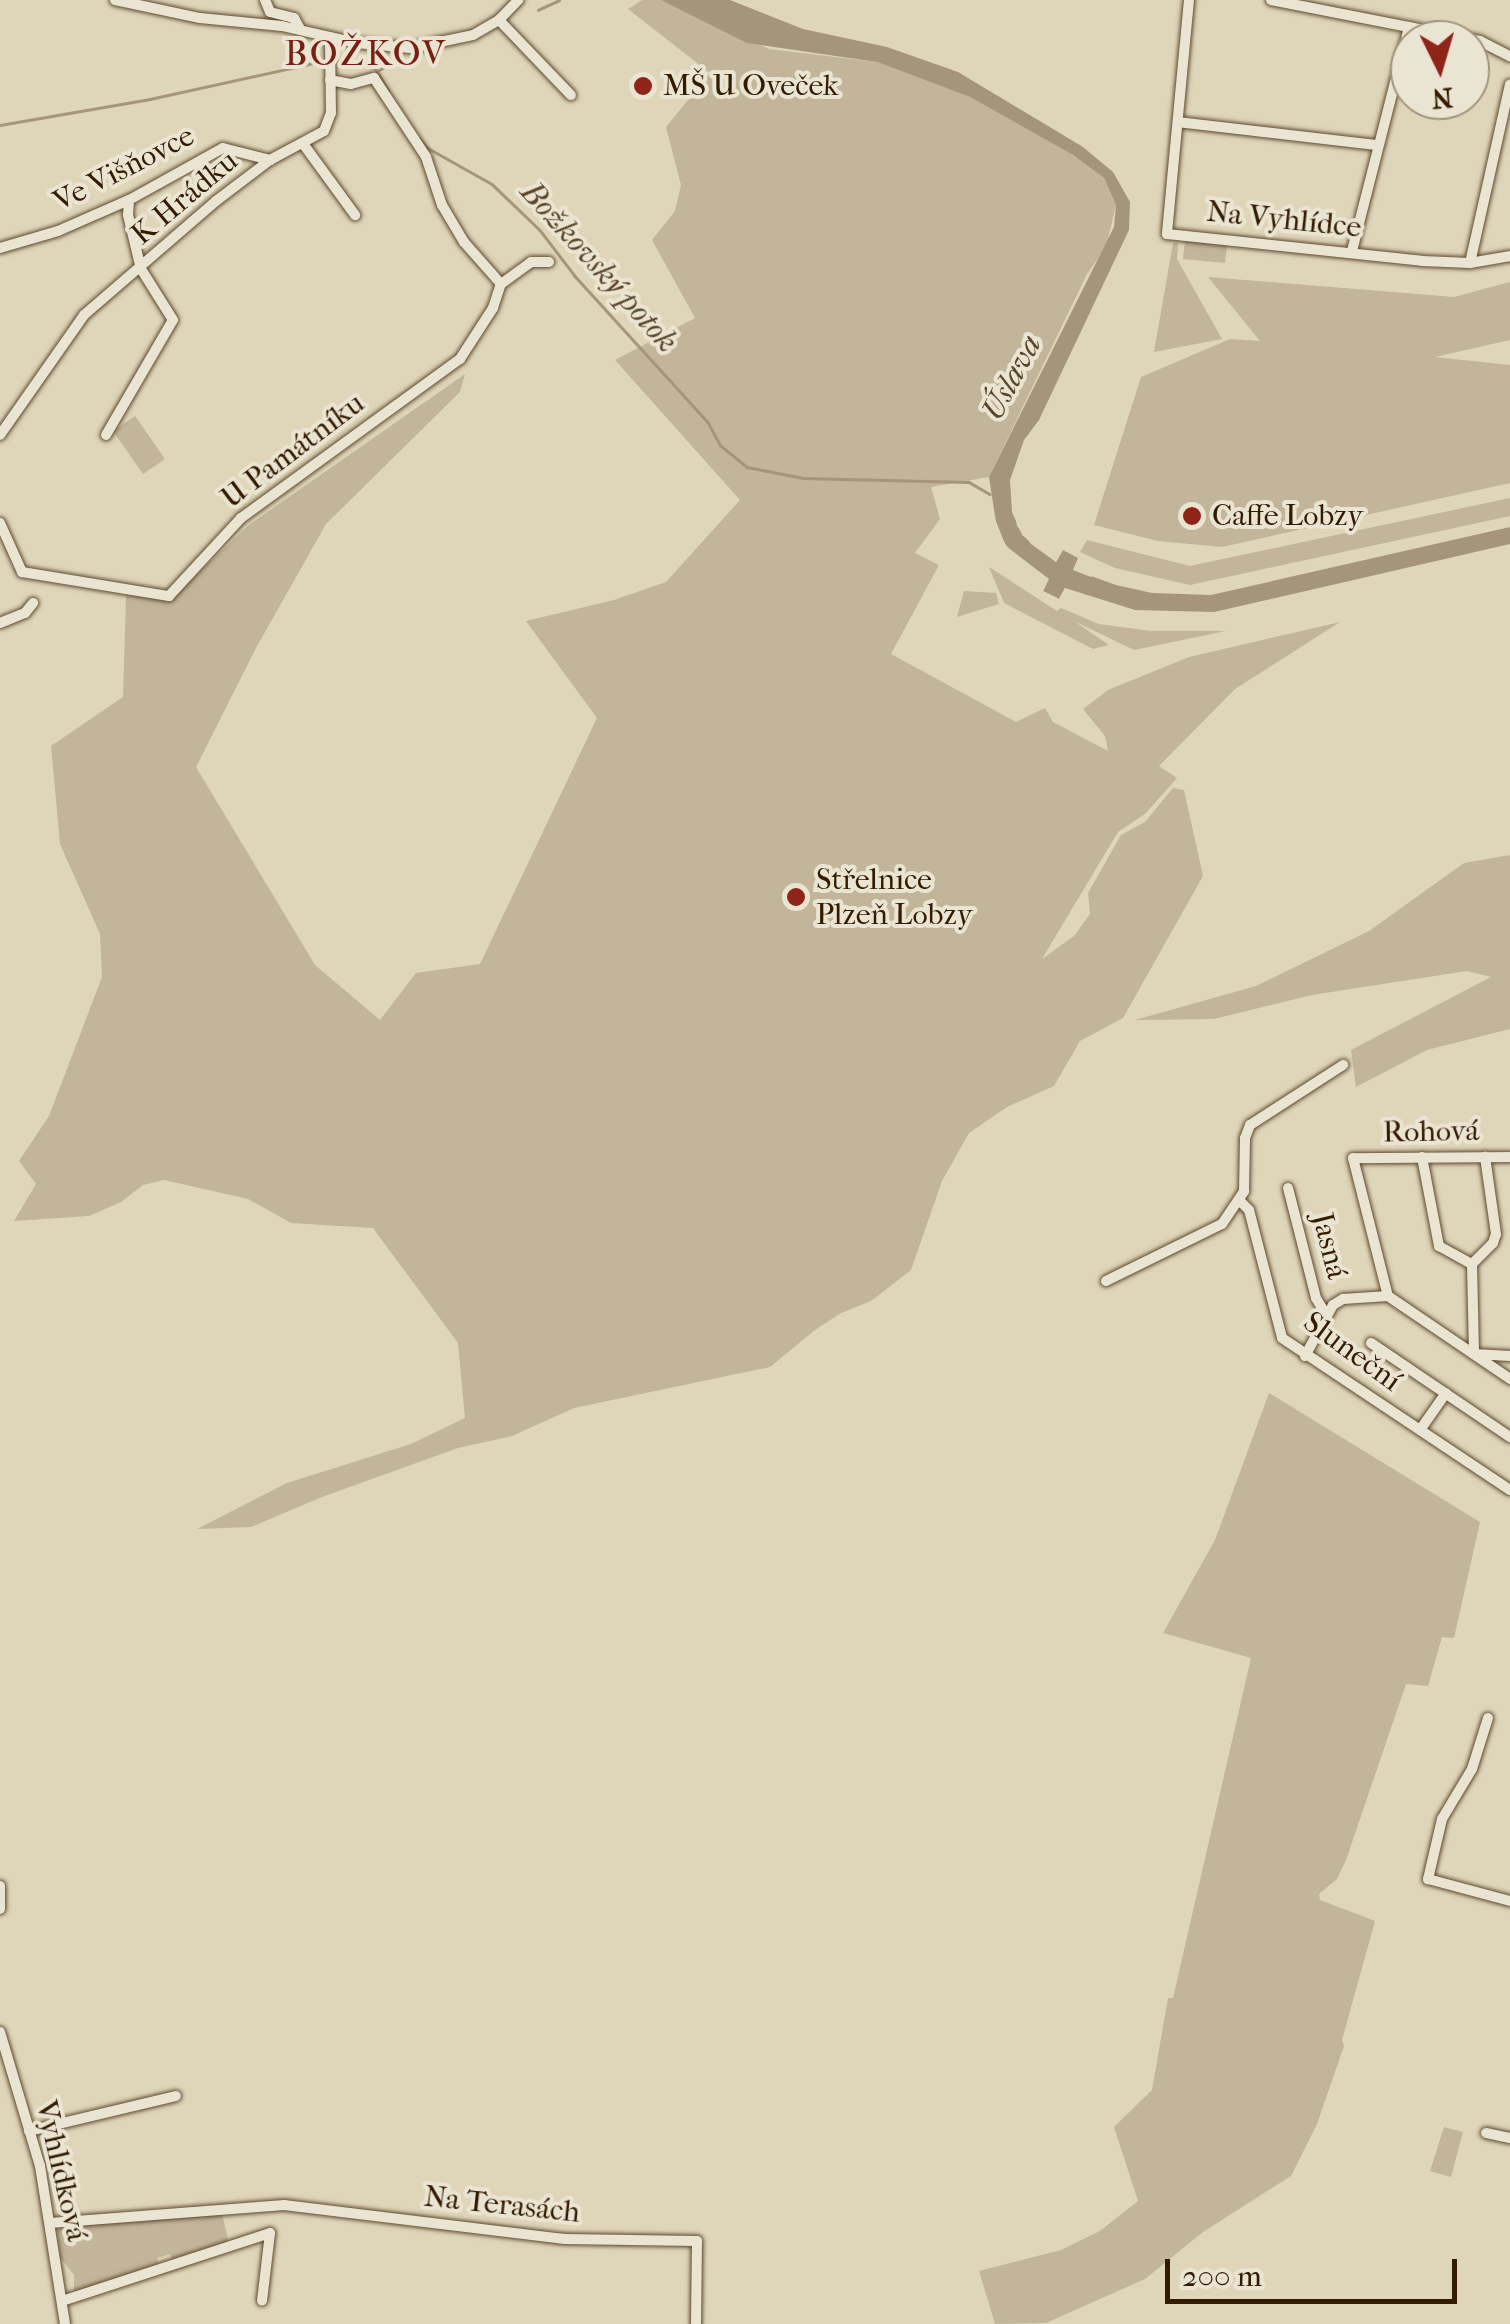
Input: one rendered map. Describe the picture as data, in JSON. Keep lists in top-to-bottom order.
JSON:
{
  "streets": {
    "street": [
      "Ve Višňovce",
      "K Hrádku",
      "Na Vyhlídce",
      "U Památníku",
      "Rohová",
      "Jasná",
      "Sluneční",
      "Vyhlídková",
      "Na Terasách"
    ]
  },
  "crossings": [
    ["Ve Višňovce", "K Hrádku"],
    ["Vyhlídková", "Na Terasách"]
  ],
  "districts": ["BOŽKOV"],
  "water": ["Božkovský potok", "Úslava"],
  "places": ["MŠ U Oveček", "Caffe Lobzy", "Střelnice Plzeň Lobzy"],
  "scale_bar": "200 m",
  "north": "bottom"
}
